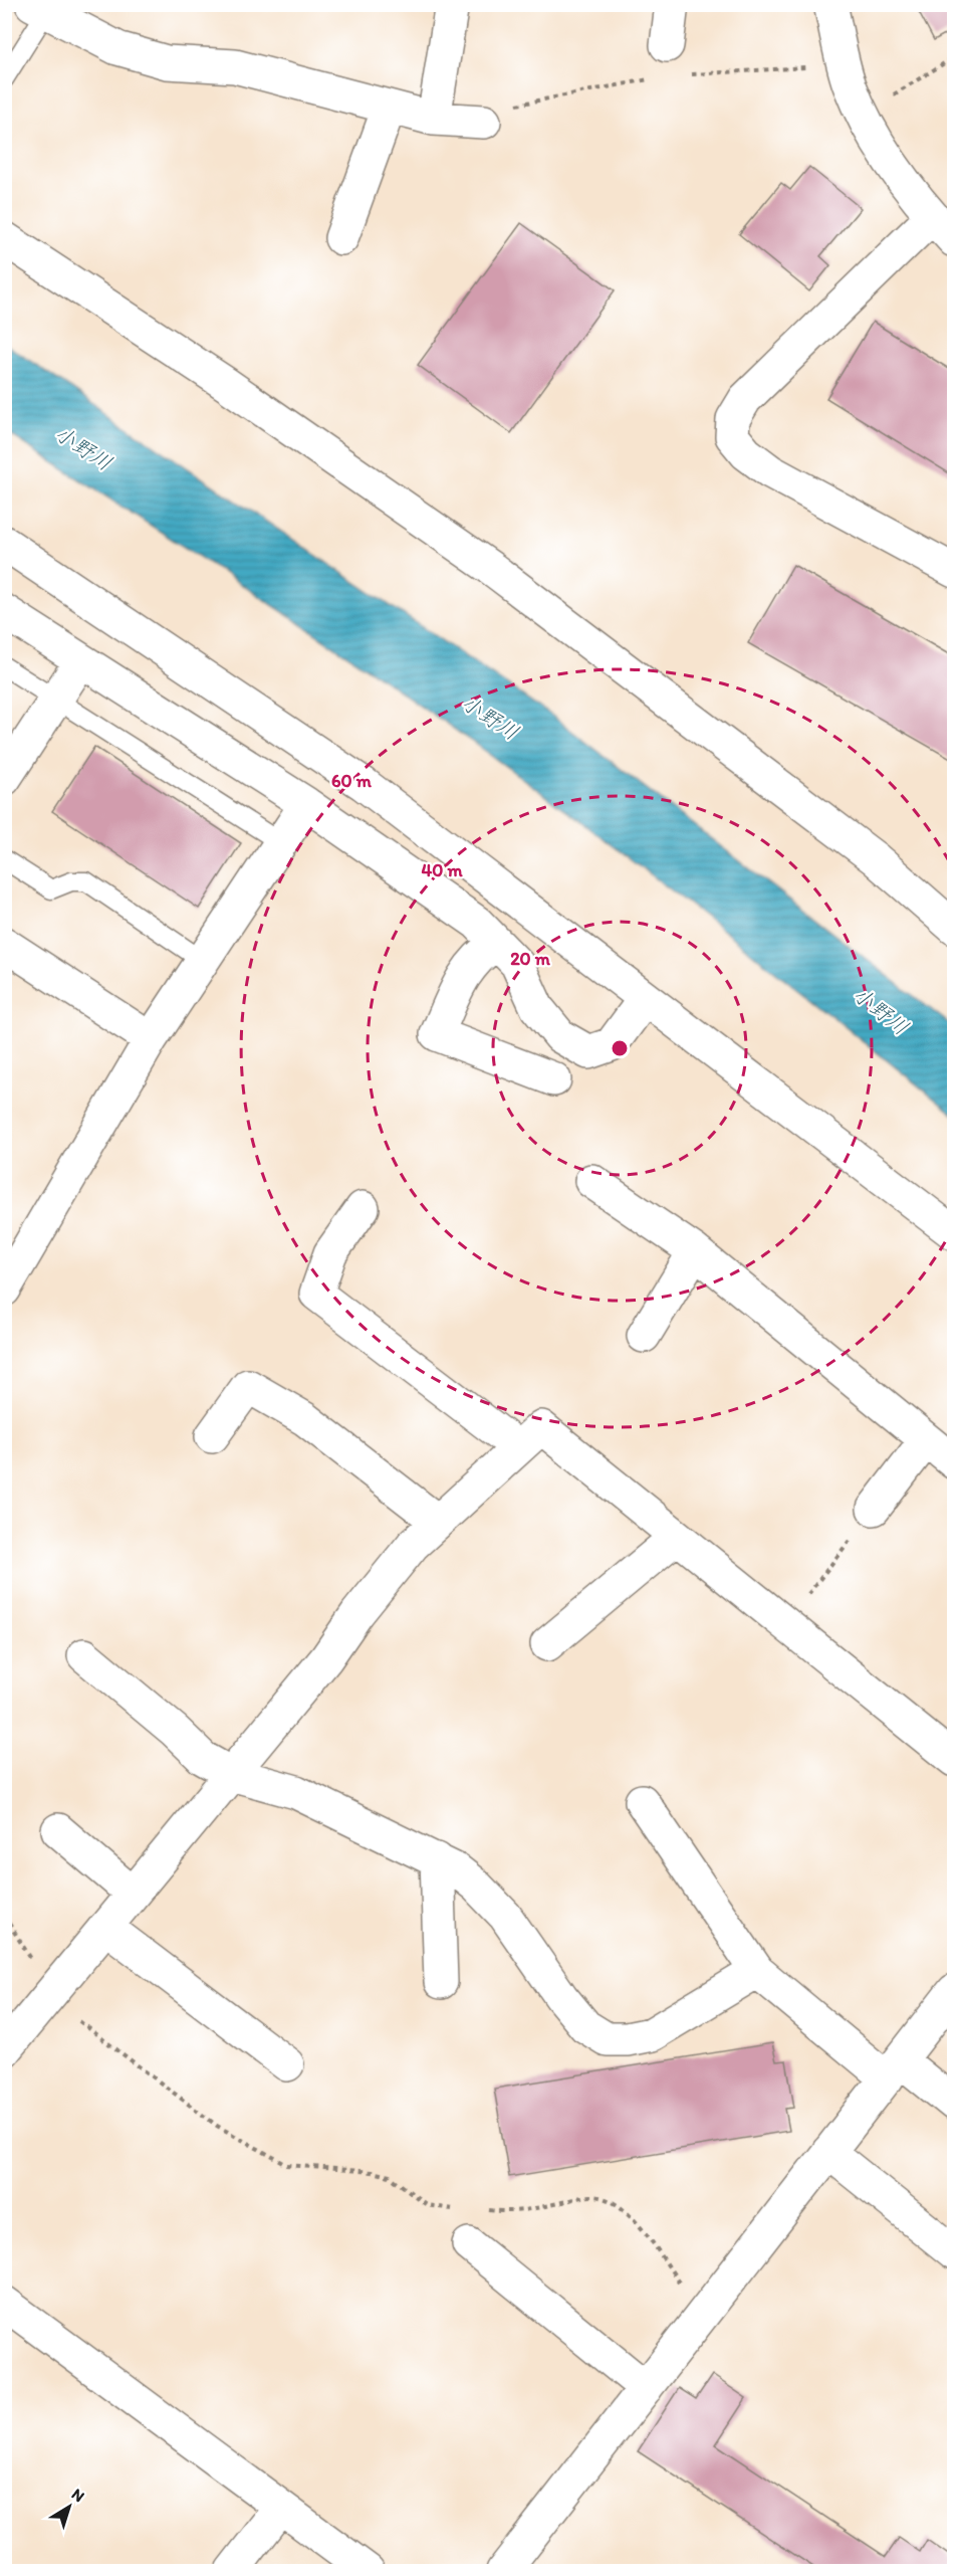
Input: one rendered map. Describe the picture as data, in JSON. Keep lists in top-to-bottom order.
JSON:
{
  "water": ["小野川"],
  "north": "top right",
  "rings": ["60 m", "40 m", "20 m"]
}
